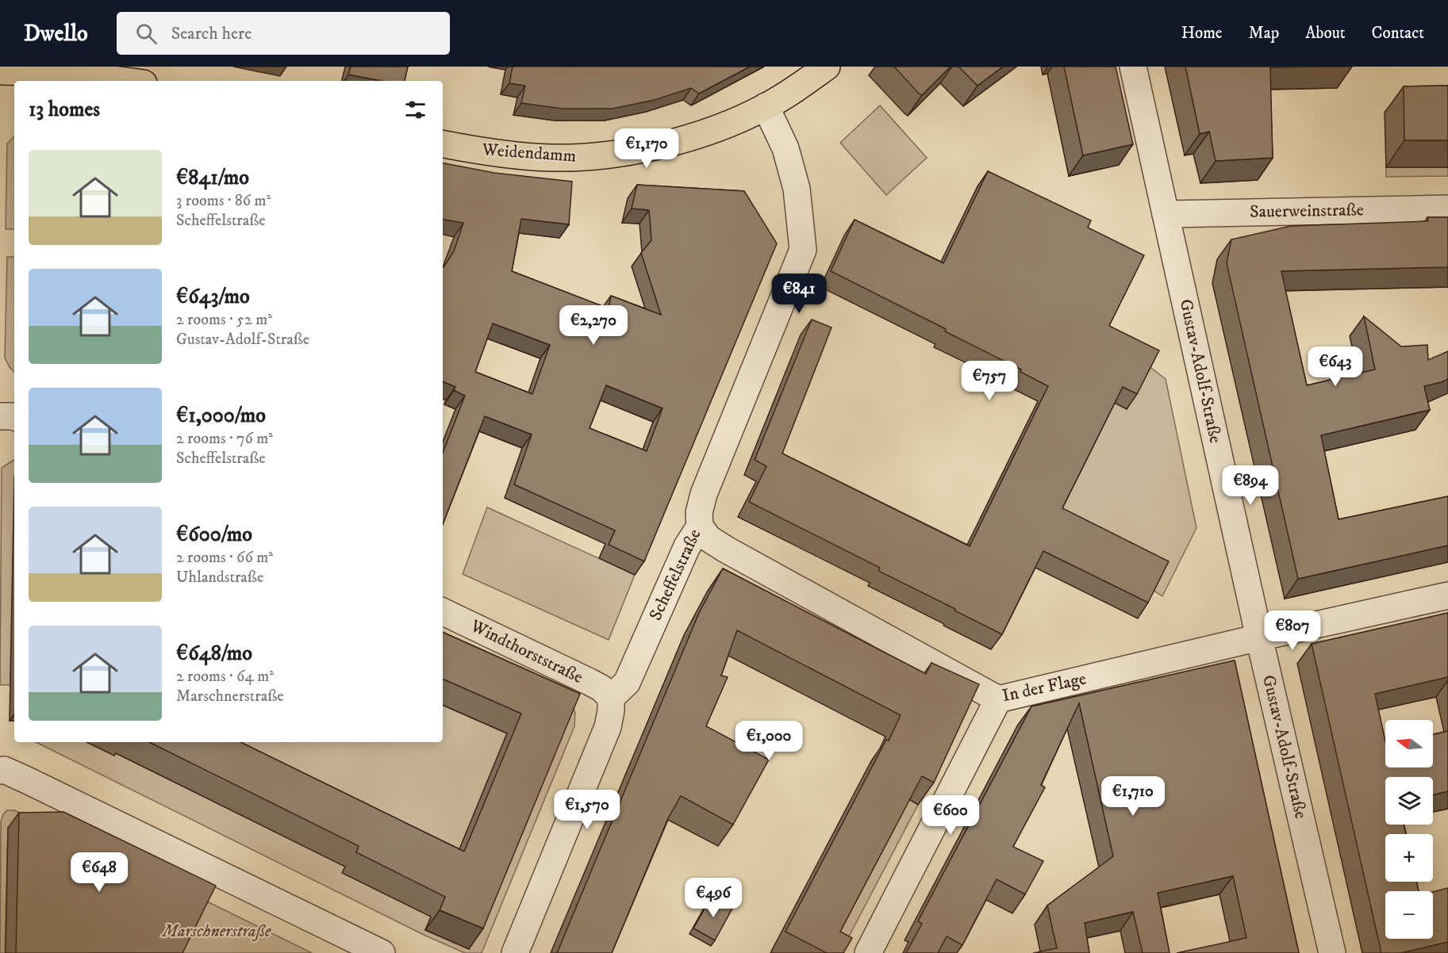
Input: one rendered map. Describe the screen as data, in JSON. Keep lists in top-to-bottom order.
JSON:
{
  "streets": {
    "main road": ["Weidendamm"],
    "street": [
      "Sauerweinstraße",
      "Gustav-Adolf-Straße",
      "Scheffelstraße",
      "Windthorststraße",
      "In der Flage"
    ]
  },
  "crossings": [
    ["Weidendamm", "Scheffelstraße"],
    ["Sauerweinstraße", "Gustav-Adolf-Straße"],
    ["Gustav-Adolf-Straße", "In der Flage"],
    ["Scheffelstraße", "Windthorststraße"],
    ["Scheffelstraße", "In der Flage"]
  ],
  "parks": ["Marschnerstraße"],
  "north": "left",
  "page": {
    "header": "Dwello",
    "search": "Search here",
    "nav": [
      "Home",
      "Map",
      "About",
      "Contact"
    ],
    "heading": "13 homes",
    "price": [
      "€1,170",
      "€841",
      "€2,270",
      "€643",
      "€757",
      "€894",
      "€807",
      "€1,000",
      "€1,710",
      "€1,570",
      "€600",
      "€648",
      "€496"
    ],
    "list": [
      {
        "name": "€841/mo",
        "note": "3 rooms · 86 m² · Scheffelstraße"
      },
      {
        "name": "€643/mo",
        "note": "2 rooms · 52 m² · Gustav-Adolf-Straße"
      },
      {
        "name": "€1,000/mo",
        "note": "2 rooms · 76 m² · Scheffelstraße"
      },
      {
        "name": "€600/mo",
        "note": "2 rooms · 66 m² · Uhlandstraße"
      },
      {
        "name": "€648/mo",
        "note": "2 rooms · 64 m² · Marschnerstraße"
      }
    ],
    "map_buttons": ["+", "−"]
  }
}
